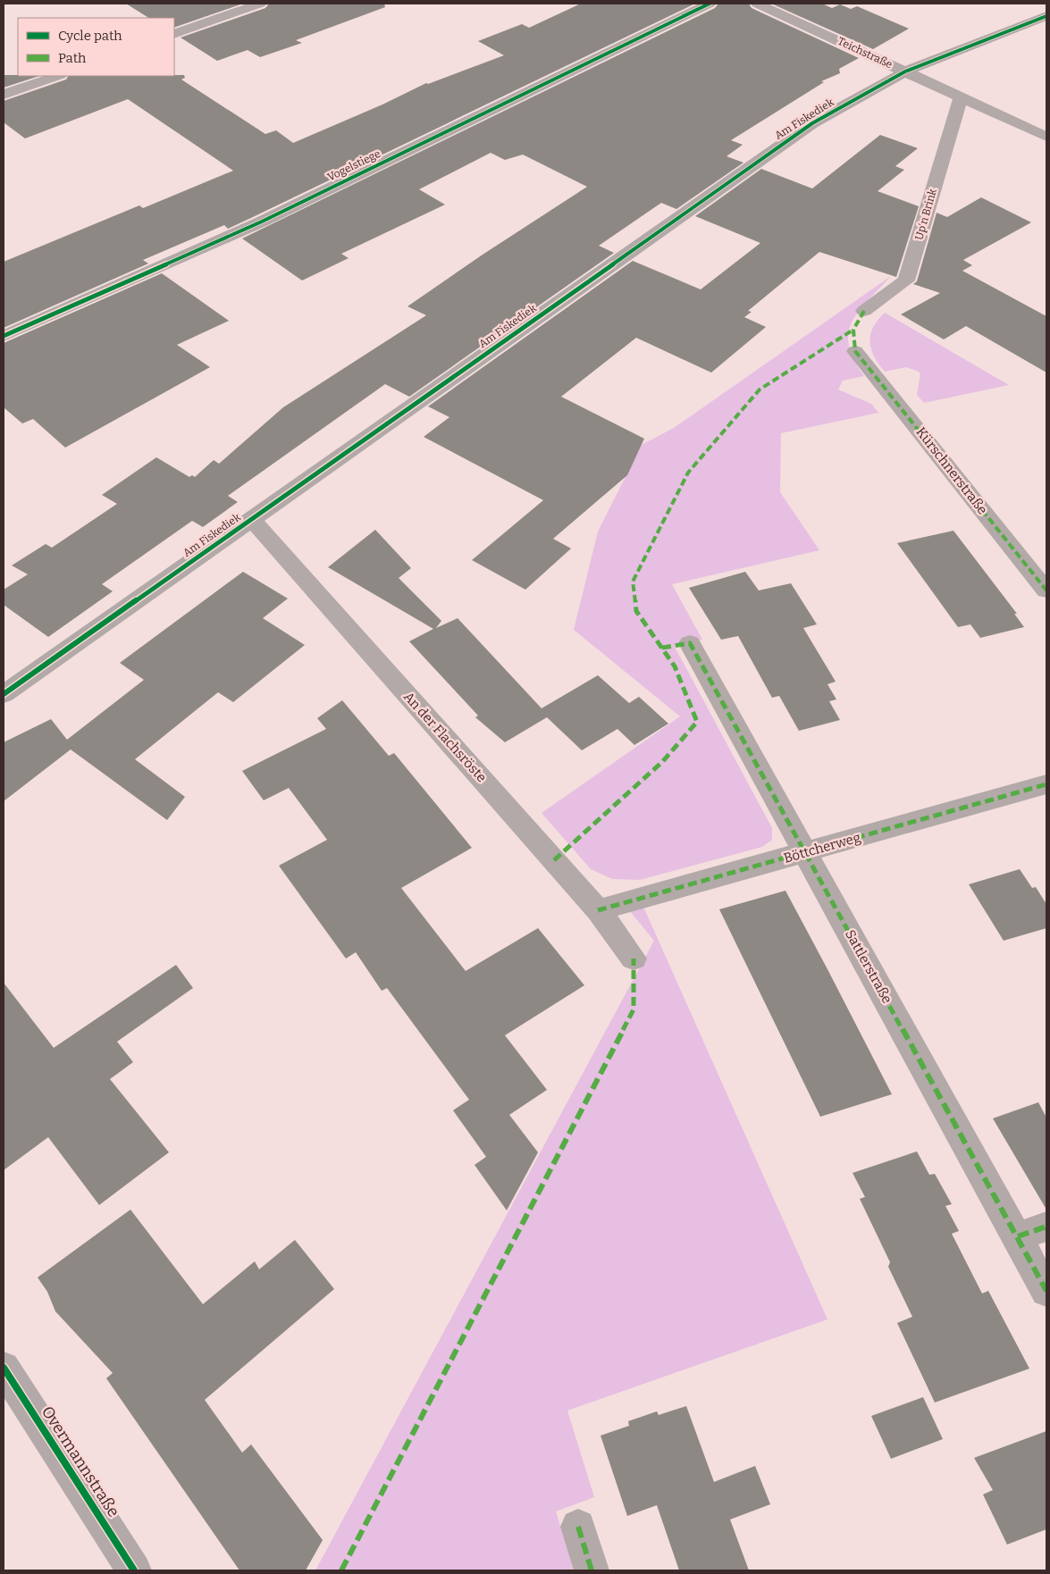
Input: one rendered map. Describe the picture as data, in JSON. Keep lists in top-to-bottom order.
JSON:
{
  "streets": {
    "street": [
      "Teichstraße",
      "Am Fiskediek",
      "Vogelstiege",
      "Up'n Brink",
      "Kürschnerstraße",
      "An der Flachsröste",
      "Böttcherweg",
      "Sattlerstraße",
      "Overmannstraße"
    ]
  },
  "crossings": [
    ["Teichstraße", "Am Fiskediek"],
    ["Teichstraße", "Up'n Brink"],
    ["Am Fiskediek", "An der Flachsröste"],
    ["An der Flachsröste", "Böttcherweg"],
    ["Böttcherweg", "Sattlerstraße"]
  ],
  "legend": ["Cycle path", "Path"]
}
